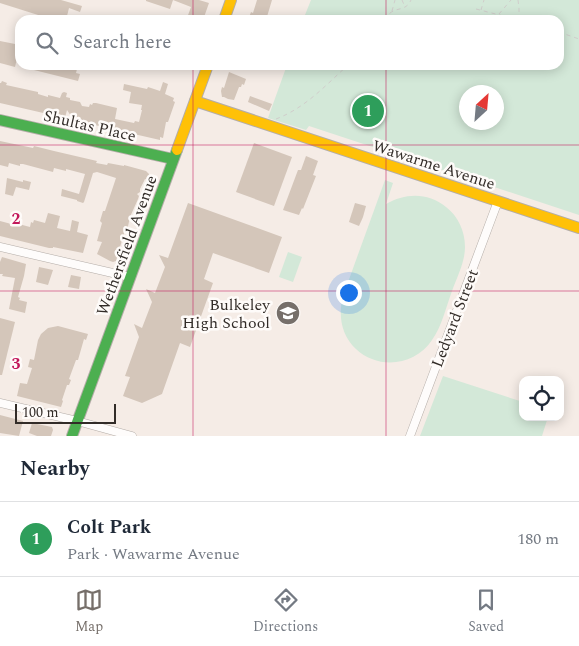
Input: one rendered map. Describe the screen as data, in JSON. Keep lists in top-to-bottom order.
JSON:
{
  "streets": {
    "street": [
      "Shultas Place",
      "Wawarme Avenue",
      "Wethersfield Avenue",
      "Ledyard Street"
    ]
  },
  "crossings": [
    ["Shultas Place", "Wethersfield Avenue"],
    ["Wawarme Avenue", "Wethersfield Avenue"],
    ["Wawarme Avenue", "Ledyard Street"]
  ],
  "places": {
    "school or university": ["Bulkeley High School"]
  },
  "scale_bar": "100 m",
  "north": "top right",
  "page": {
    "search": "Search here",
    "pins": "1",
    "scale": "100 m",
    "heading": "Nearby",
    "list": [
      {
        "mark": "1",
        "name": "Colt Park",
        "note": "Park · Wawarme Avenue",
        "value": "180 m"
      }
    ],
    "nav": ["Map", "Directions", "Saved"]
  },
  "grid": {
    "rows": ["2", "3"]
  }
}
